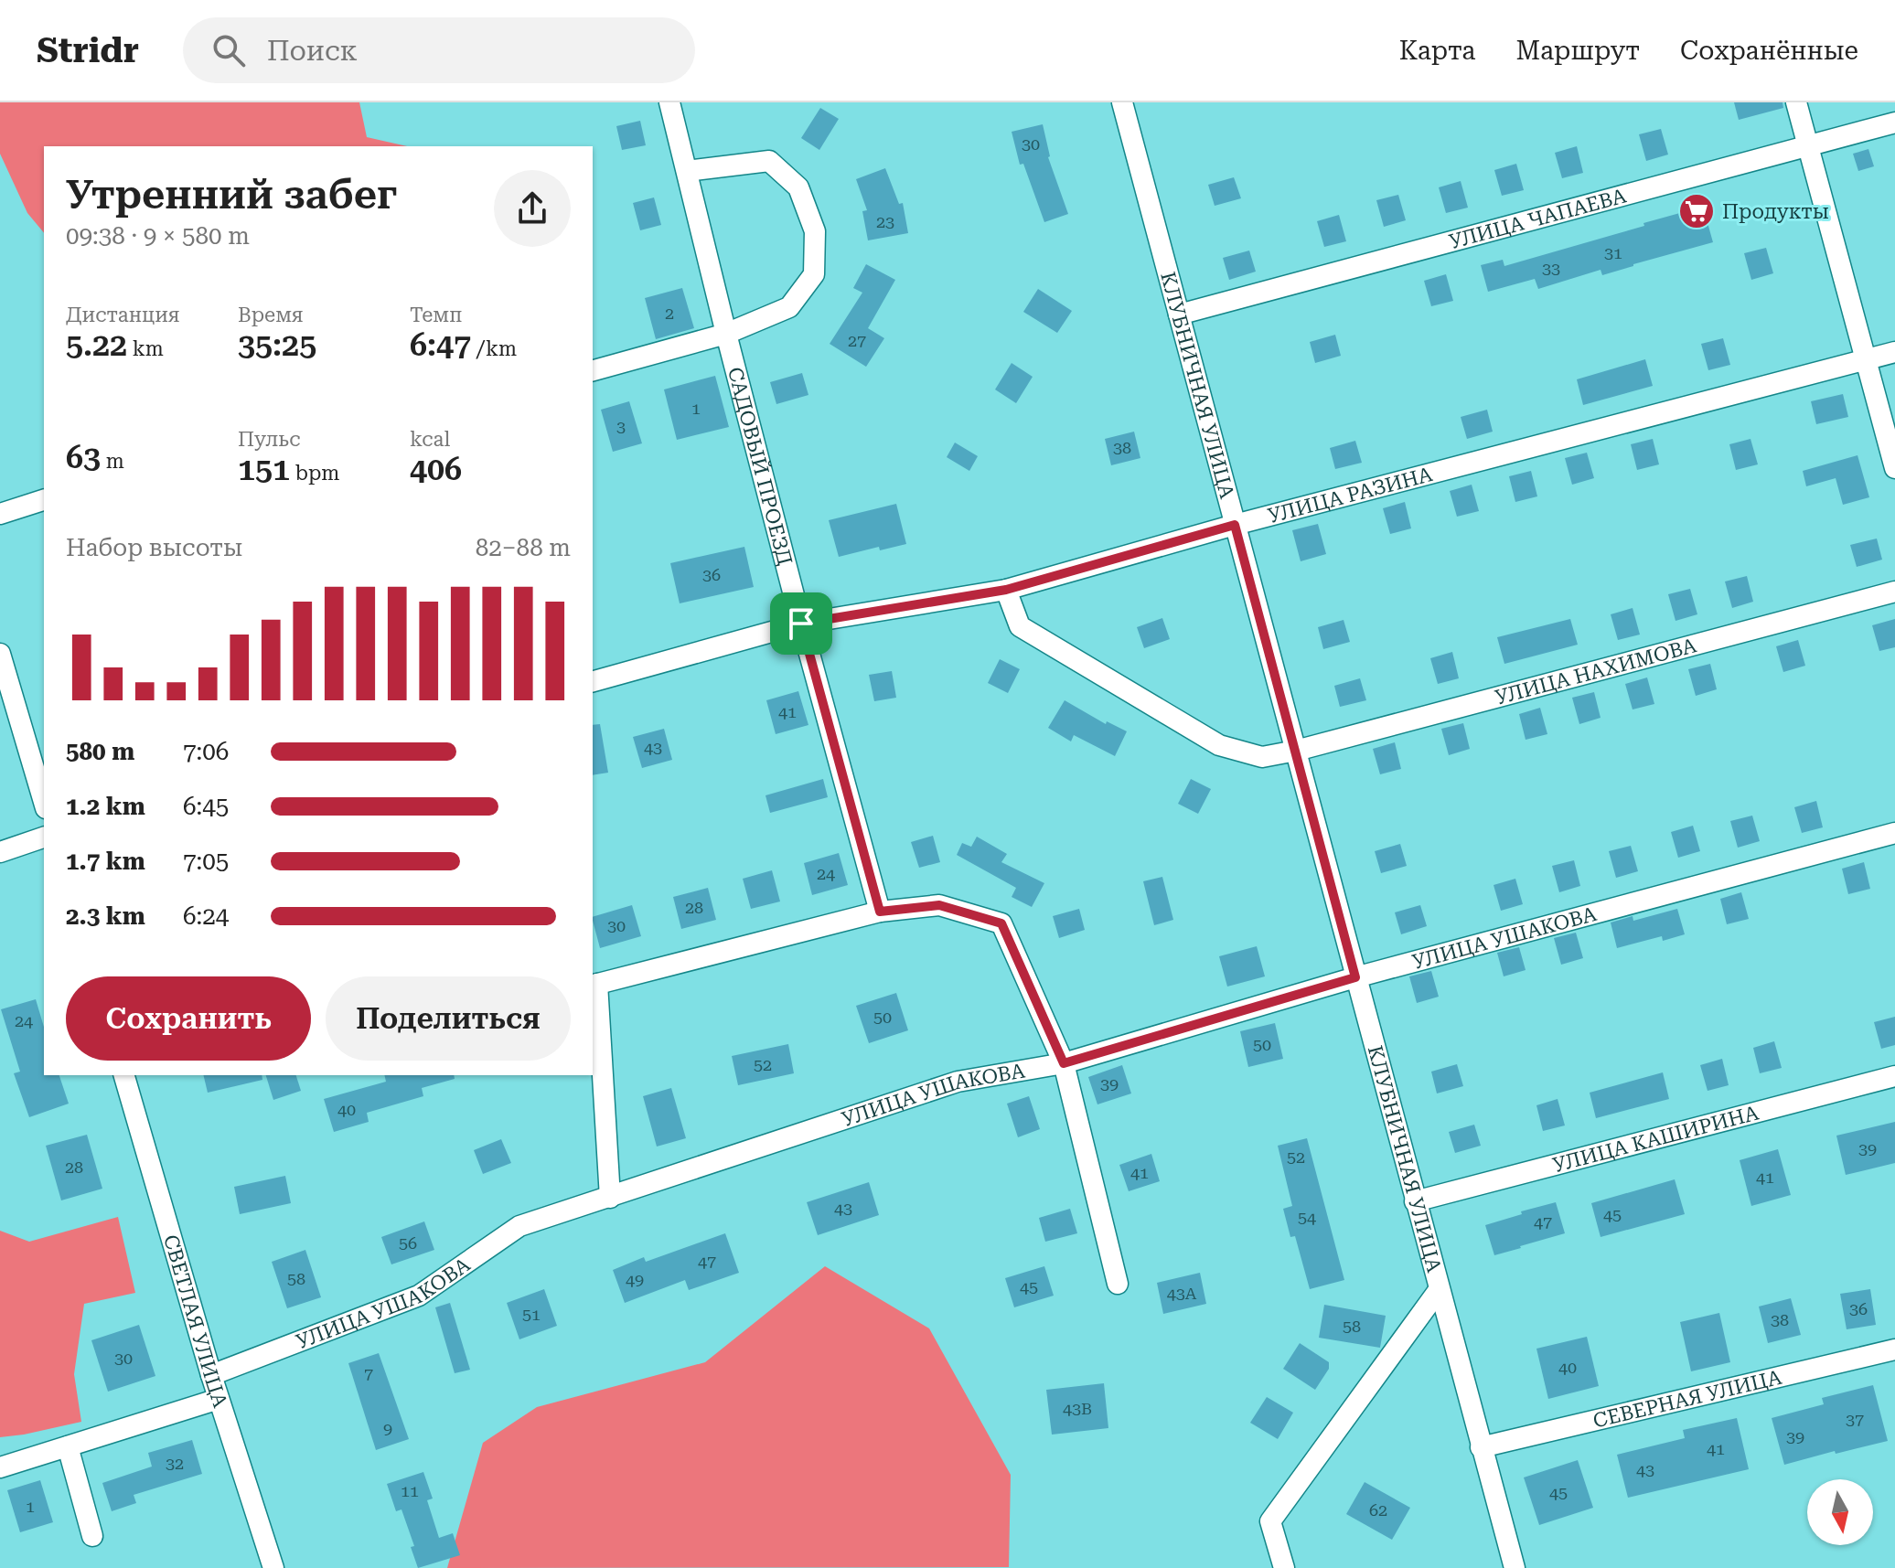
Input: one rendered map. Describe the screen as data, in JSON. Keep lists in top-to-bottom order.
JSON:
{
  "streets": {
    "street": [
      "УЛИЦА ЧАПАЕВА",
      "КЛУБНИЧНАЯ УЛИЦА",
      "САДОВЫЙ ПРОЕЗД",
      "УЛИЦА РАЗИНА",
      "УЛИЦА НАХИМОВА",
      "УЛИЦА УШАКОВА",
      "УЛИЦА КАШИРИНА",
      "СВЕТЛАЯ УЛИЦА",
      "СЕВЕРНАЯ УЛИЦА"
    ]
  },
  "crossings": [
    ["УЛИЦА ЧАПАЕВА", "КЛУБНИЧНАЯ УЛИЦА"],
    ["КЛУБНИЧНАЯ УЛИЦА", "УЛИЦА РАЗИНА"],
    ["КЛУБНИЧНАЯ УЛИЦА", "УЛИЦА НАХИМОВА"],
    ["КЛУБНИЧНАЯ УЛИЦА", "УЛИЦА УШАКОВА"],
    ["КЛУБНИЧНАЯ УЛИЦА", "УЛИЦА КАШИРИНА"],
    ["КЛУБНИЧНАЯ УЛИЦА", "СЕВЕРНАЯ УЛИЦА"],
    ["САДОВЫЙ ПРОЕЗД", "УЛИЦА РАЗИНА"],
    ["УЛИЦА УШАКОВА", "СВЕТЛАЯ УЛИЦА"]
  ],
  "places": {
    "supermarket": ["Продукты"]
  },
  "house_numbers": [
    "30",
    "23",
    "31",
    "33",
    "2",
    "27",
    "1",
    "3",
    "38",
    "36",
    "41",
    "43",
    "24",
    "28",
    "30",
    "50",
    "24",
    "50",
    "52",
    "39",
    "40",
    "39",
    "52",
    "28",
    "41",
    "41",
    "43",
    "45",
    "54",
    "47",
    "56",
    "47",
    "58",
    "49",
    "45",
    "43А",
    "36",
    "51",
    "38",
    "58",
    "30",
    "40",
    "7",
    "43В",
    "37",
    "9",
    "39",
    "41",
    "32",
    "43",
    "11",
    "45",
    "1",
    "62"
  ],
  "north": "bottom",
  "page": {
    "header": "Stridr",
    "search": "Поиск",
    "nav": ["Карта", "Маршрут", "Сохранённые"],
    "heading": ["Утренний забег", "09:38 · 9 × 580 m"],
    "stats": [
      ["Дистанция", "5.22 km"],
      ["Время", "35:25"],
      ["Темп", "6:47 /km"],
      ["63 m"],
      ["Пульс", "151 bpm"],
      ["kcal", "406"]
    ],
    "chart": ["Набор высоты", "82–88 m"],
    "list": [
      {
        "name": "580 m",
        "note": "7:06"
      },
      {
        "name": "1.2 km",
        "note": "6:45"
      },
      {
        "name": "1.7 km",
        "note": "7:05"
      },
      {
        "name": "2.3 km",
        "note": "6:24"
      }
    ],
    "buttons": ["Сохранить", "Поделиться"]
  }
}
